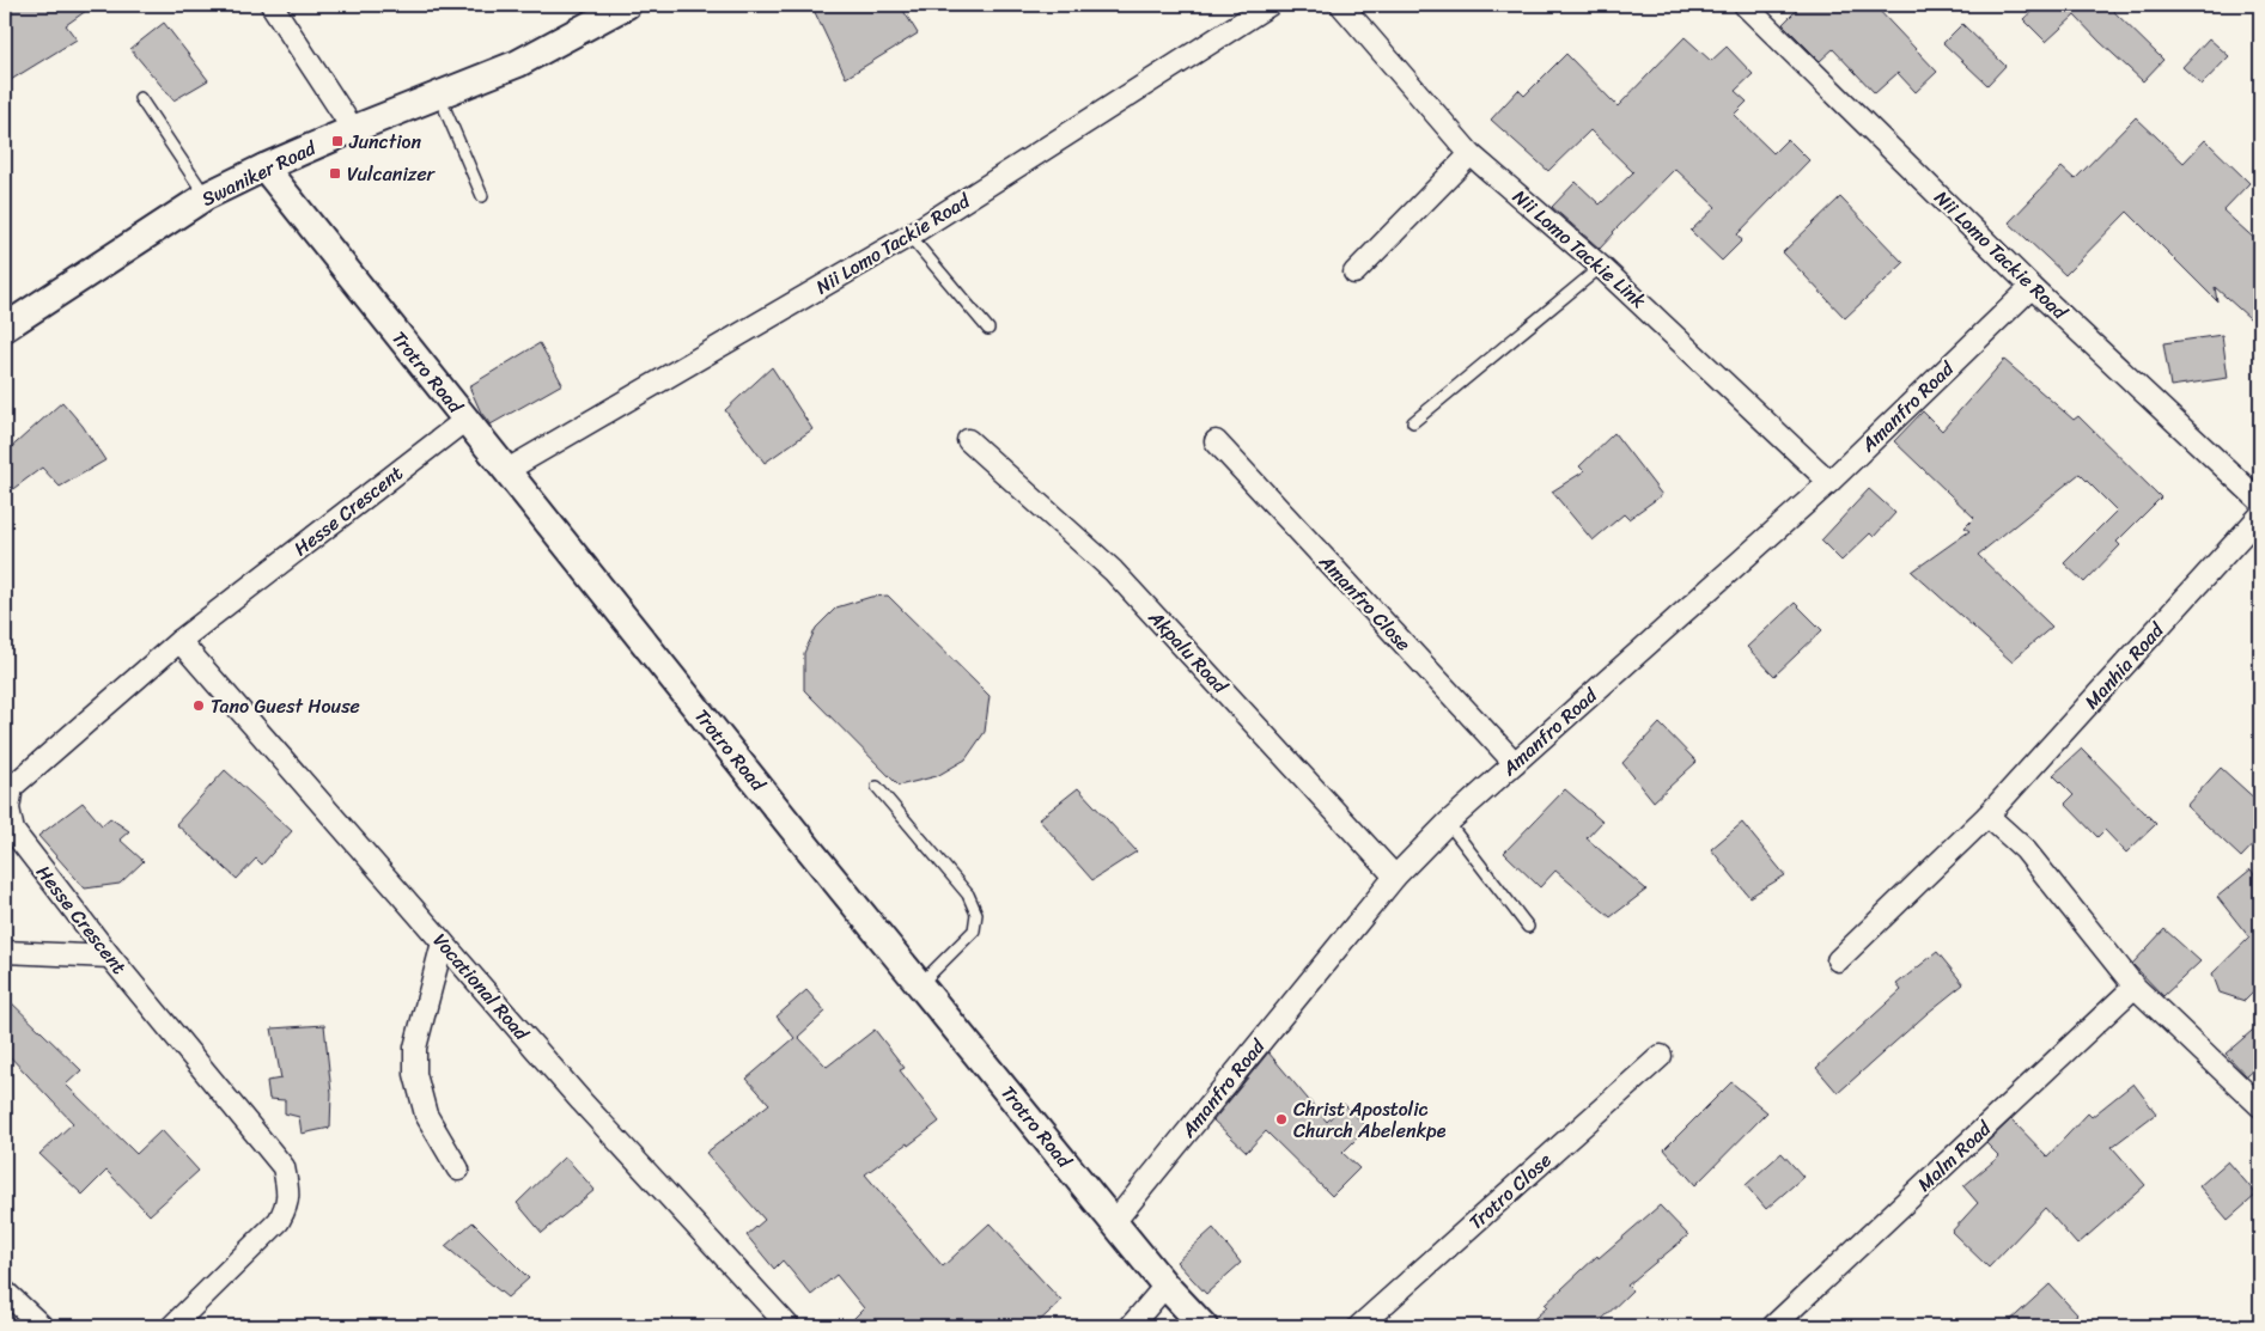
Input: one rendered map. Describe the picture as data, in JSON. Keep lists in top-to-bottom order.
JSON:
{
  "streets": {
    "street": [
      "Swaniker Road",
      "Nii Lomo Tackie Road",
      "Nii Lomo Tackie Link",
      "Trotro Road",
      "Amanfro Road",
      "Hesse Crescent",
      "Amanfro Close",
      "Akpalu Road",
      "Manhia Road",
      "Vocational Road",
      "Malm Road",
      "Trotro Close"
    ]
  },
  "crossings": [
    ["Swaniker Road", "Trotro Road"],
    ["Nii Lomo Tackie Road", "Trotro Road"],
    ["Nii Lomo Tackie Road", "Amanfro Road"],
    ["Nii Lomo Tackie Link", "Amanfro Road"],
    ["Trotro Road", "Amanfro Road"],
    ["Trotro Road", "Hesse Crescent"],
    ["Amanfro Road", "Amanfro Close"],
    ["Amanfro Road", "Akpalu Road"],
    ["Hesse Crescent", "Vocational Road"]
  ],
  "places": {
    "transit": ["Junction", "Vulcanizer"],
    "other": ["Tano Guest House", "Christ Apostolic Church Abelenkpe"]
  }
}
